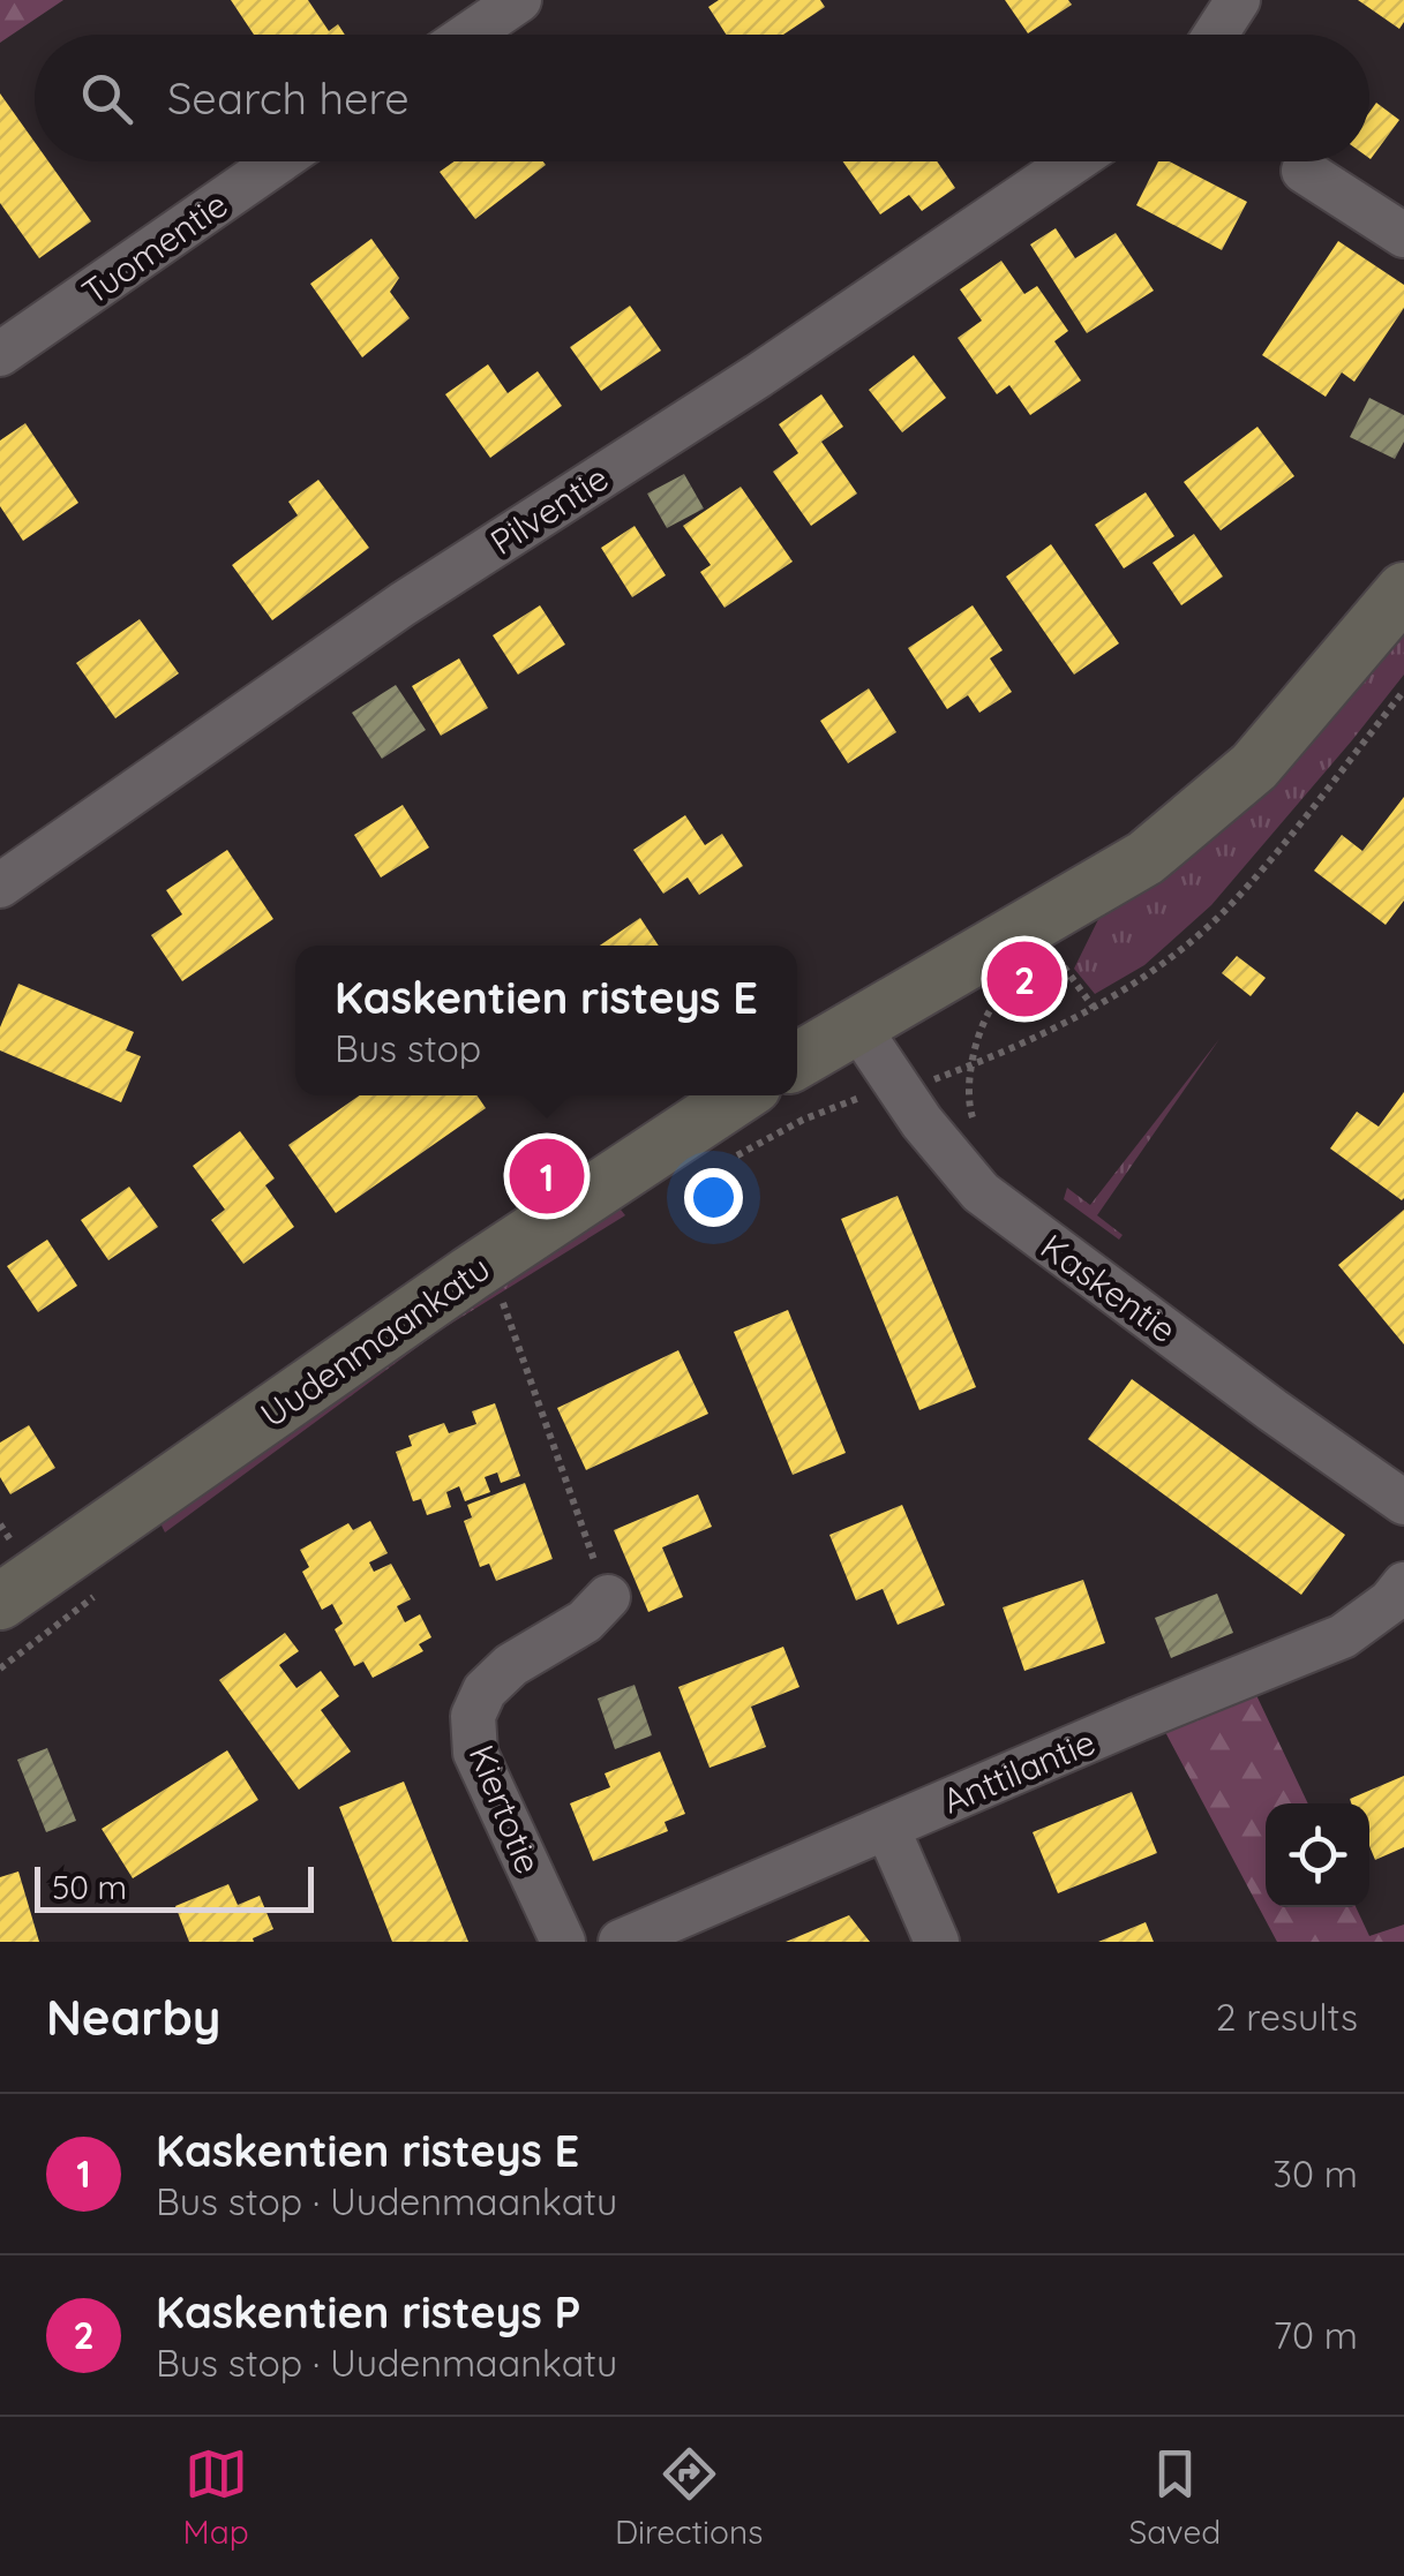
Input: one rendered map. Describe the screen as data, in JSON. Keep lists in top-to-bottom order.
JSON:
{
  "streets": {
    "main road": ["Uudenmaankatu"],
    "street": [
      "Tuomentie",
      "Pilventie",
      "Kaskentie",
      "Anttilantie",
      "Kiertotie"
    ]
  },
  "scale_bar": "50 m",
  "page": {
    "search": "Search here",
    "pins": ["2", "1"],
    "popup": ["Kaskentien risteys E", "Bus stop"],
    "scale": "50 m",
    "heading": ["Nearby", "2 results"],
    "list": [
      {
        "mark": "1",
        "name": "Kaskentien risteys E",
        "note": "Bus stop · Uudenmaankatu",
        "value": "30 m"
      },
      {
        "mark": "2",
        "name": "Kaskentien risteys P",
        "note": "Bus stop · Uudenmaankatu",
        "value": "70 m"
      }
    ],
    "nav": ["Map", "Directions", "Saved"]
  }
}
